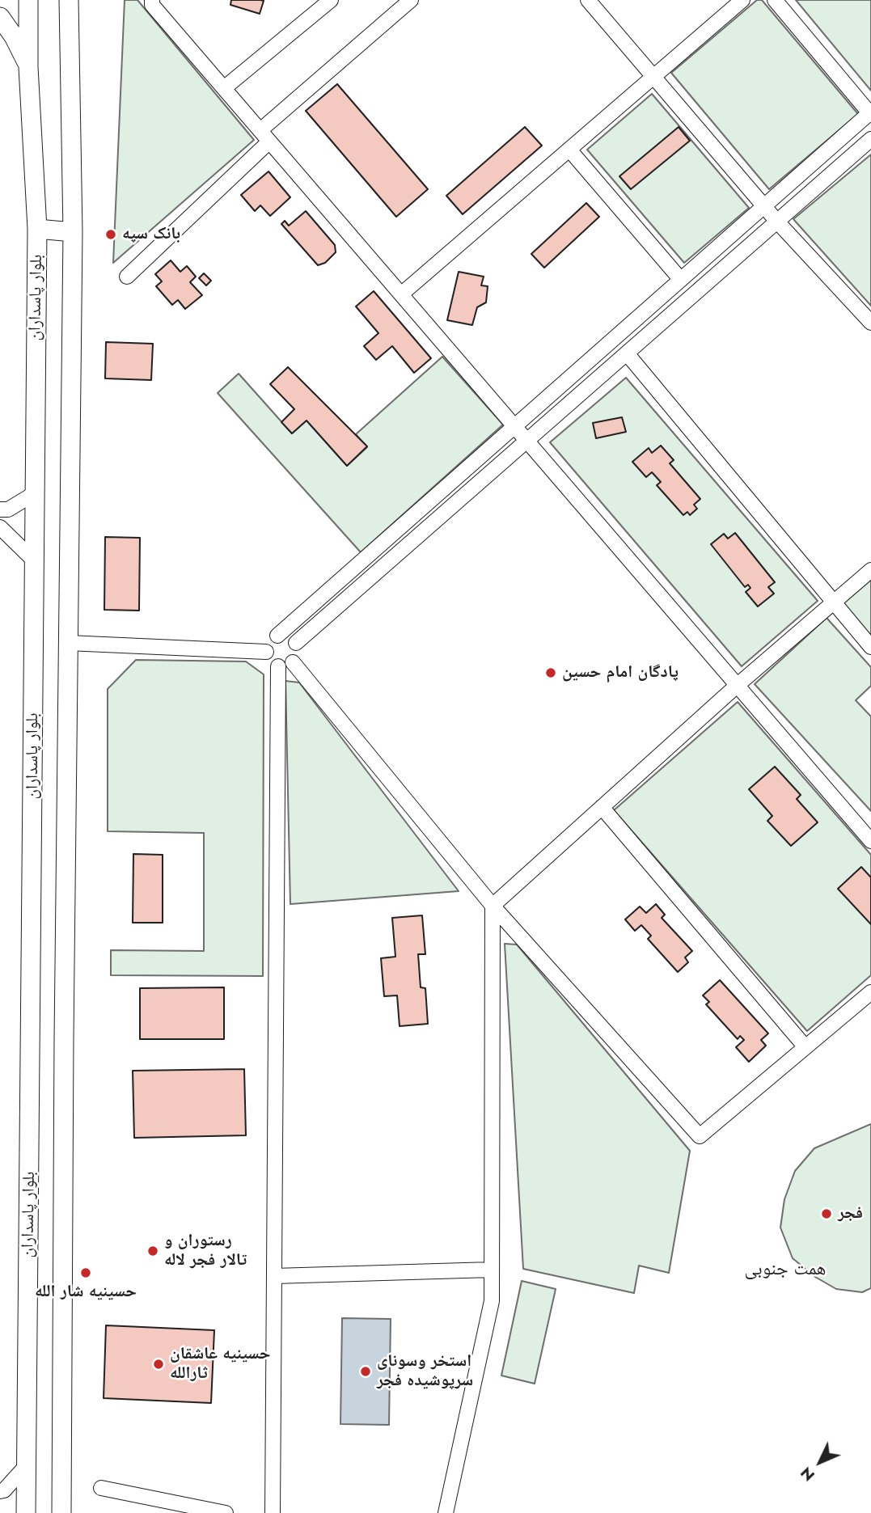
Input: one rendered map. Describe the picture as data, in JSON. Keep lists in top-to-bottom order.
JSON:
{
  "streets": {
    "main road": ["بلوار پاسداران"]
  },
  "districts": ["همت جنوبی"],
  "places": [
    "بانک سپه",
    "پادگان امام حسین",
    "فجر",
    "رستوران و تالار فجر لاله",
    "حسینیه شار الله",
    "حسینیه عاشقان ثارالله",
    "استخر وسونای سرپوشیده فجر"
  ],
  "north": "bottom left"
}
